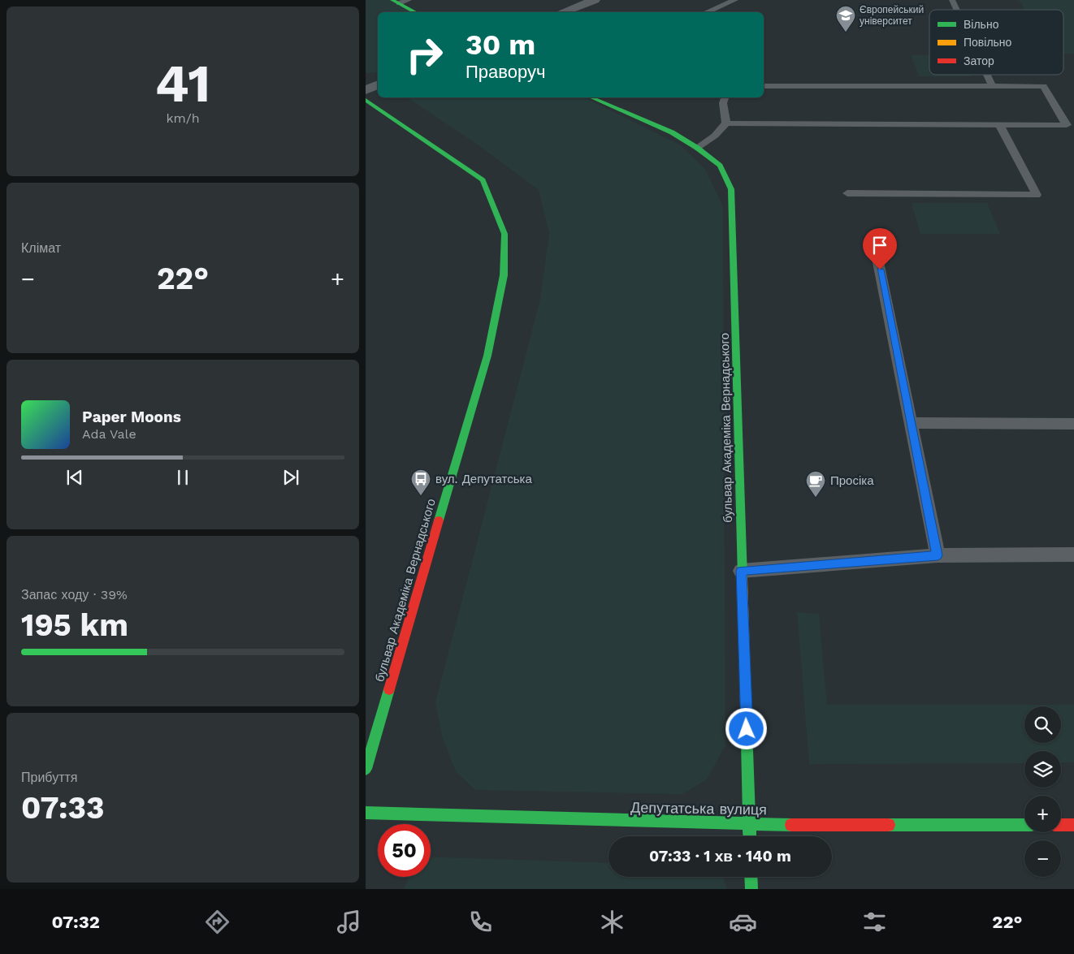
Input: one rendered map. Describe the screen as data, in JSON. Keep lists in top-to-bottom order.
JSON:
{
  "streets": {
    "main road": ["бульвар Академіка Вернадського", "Депутатська вулиця"]
  },
  "crossings": [
    ["бульвар Академіка Вернадського", "Депутатська вулиця"]
  ],
  "places": {
    "school or university": ["Європейський університет"],
    "bus stop": ["вул. Депутатська"],
    "cafe": ["Просіка"]
  },
  "legend": ["Вільно", "Повільно", "Затор"],
  "page": {
    "tile": [
      ["41", "km/h"],
      "Клімат",
      ["Запас ходу · 39%", "195 km"],
      ["Прибуття", "07:33"]
    ],
    "turn": ["30 m", "Праворуч"],
    "heat": ["−", "22°", "+"],
    "song": ["Paper Moons", "Ada Vale"],
    "map_buttons": ["+", "−"],
    "limit": "50",
    "trip": "07:33 · 1 хв · 140 m",
    "tabs": ["07:32", "22°"]
  }
}
